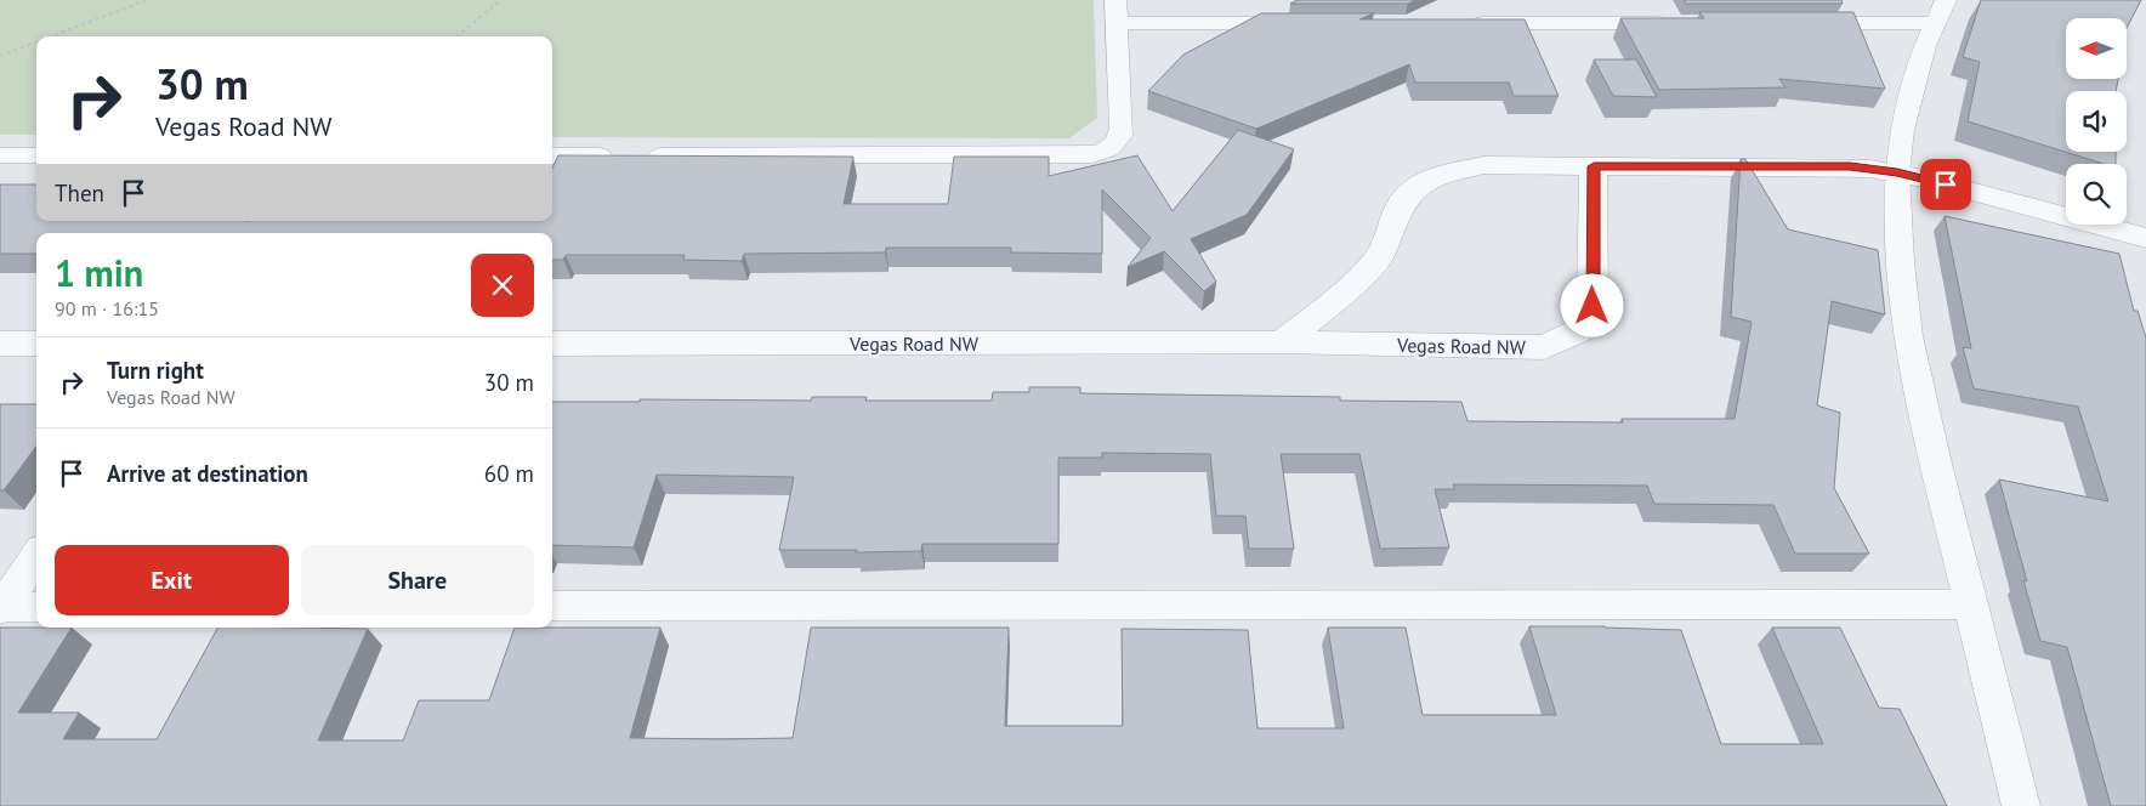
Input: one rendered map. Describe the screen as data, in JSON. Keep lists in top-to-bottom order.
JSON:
{
  "streets": {
    "street": ["Vegas Road NW"]
  },
  "north": "left",
  "page": {
    "turn": ["30 m", "Vegas Road NW"],
    "then": "Then",
    "heading": ["1 min", "90 m · 16:15"],
    "list": [
      {
        "name": "Turn right",
        "note": "Vegas Road NW",
        "value": "30 m"
      },
      {
        "name": "Arrive at destination",
        "value": "60 m"
      }
    ],
    "buttons": ["Exit", "Share"]
  }
}
